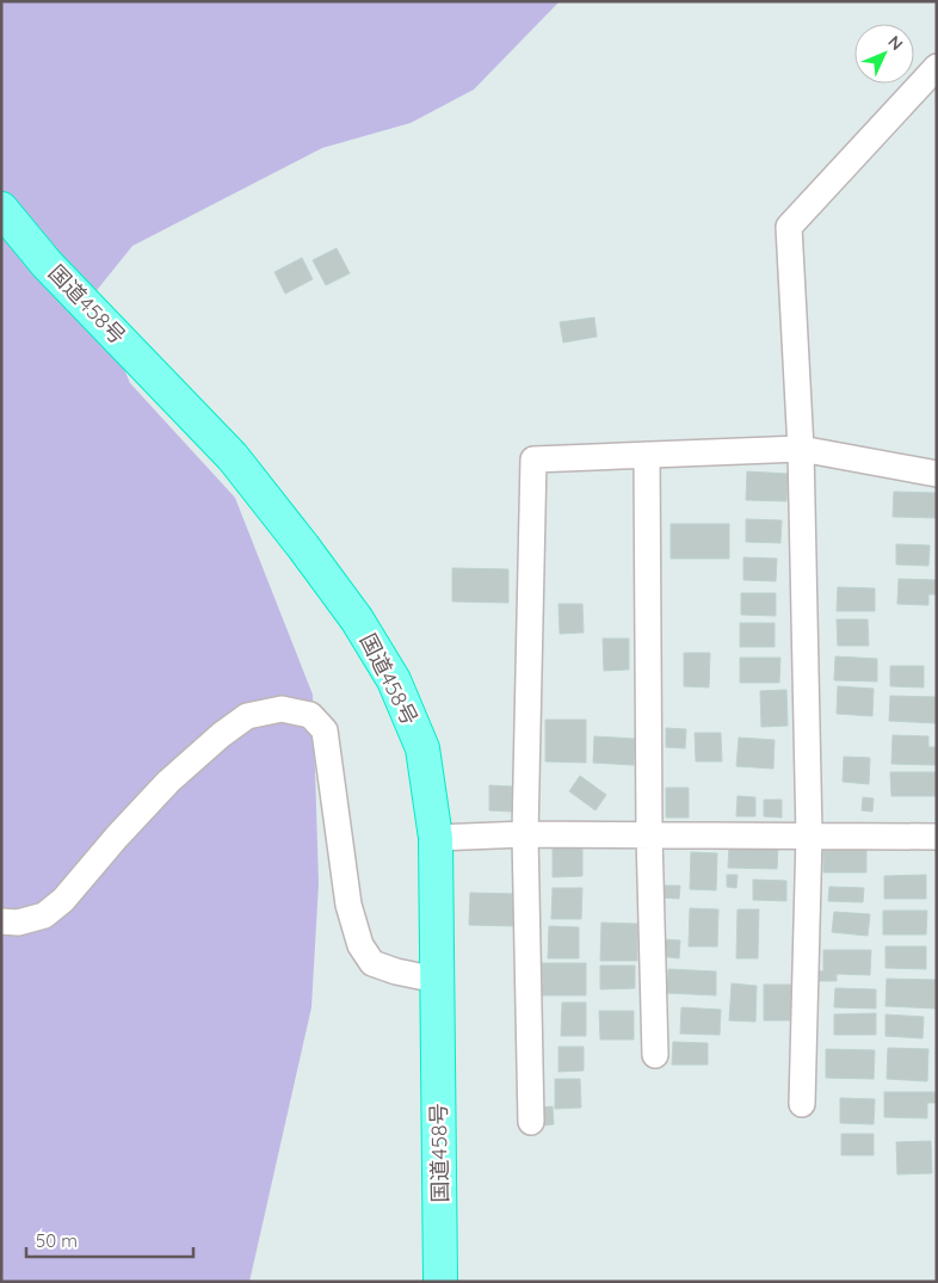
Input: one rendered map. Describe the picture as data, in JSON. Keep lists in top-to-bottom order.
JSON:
{
  "streets": {
    "highway": ["国道458号"]
  },
  "scale_bar": "50 m",
  "north": "top right"
}
